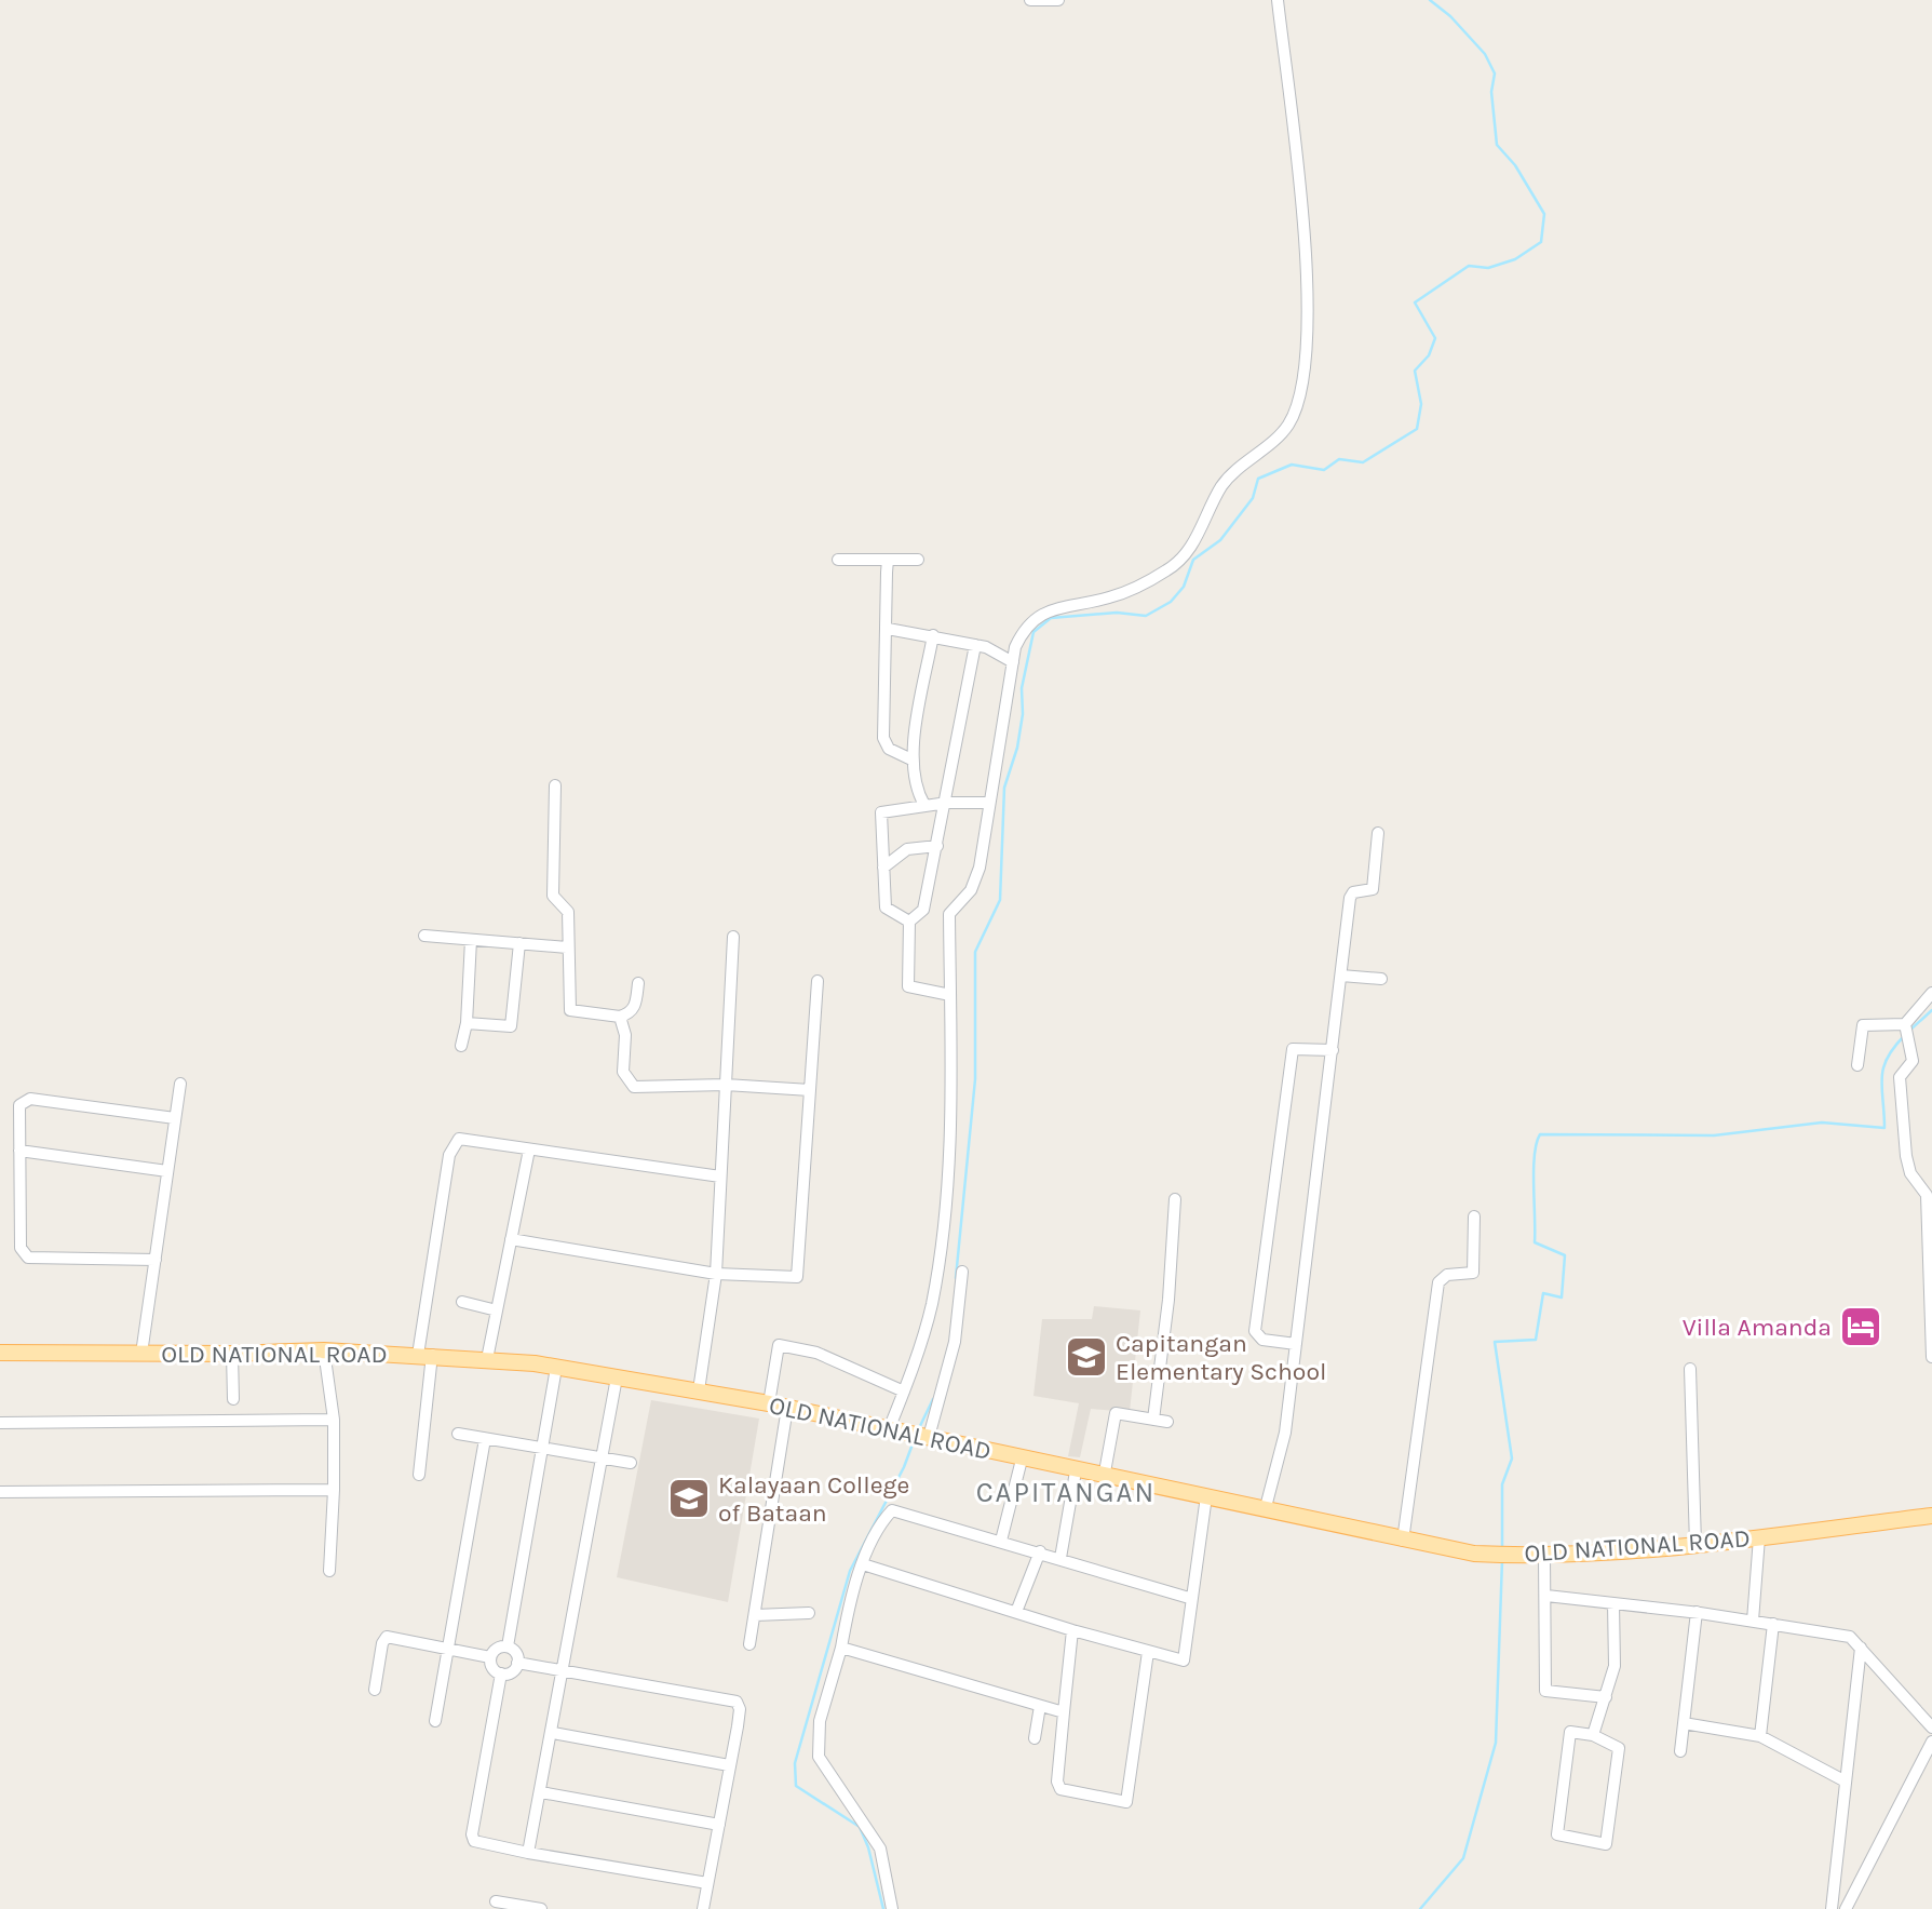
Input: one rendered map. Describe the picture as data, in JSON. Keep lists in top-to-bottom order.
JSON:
{
  "streets": {
    "main road": ["OLD NATIONAL ROAD"]
  },
  "districts": ["CAPITANGAN"],
  "places": {
    "hotel": ["Villa Amanda"],
    "school or university": ["Capitangan Elementary School", "Kalayaan College of Bataan"]
  }
}
